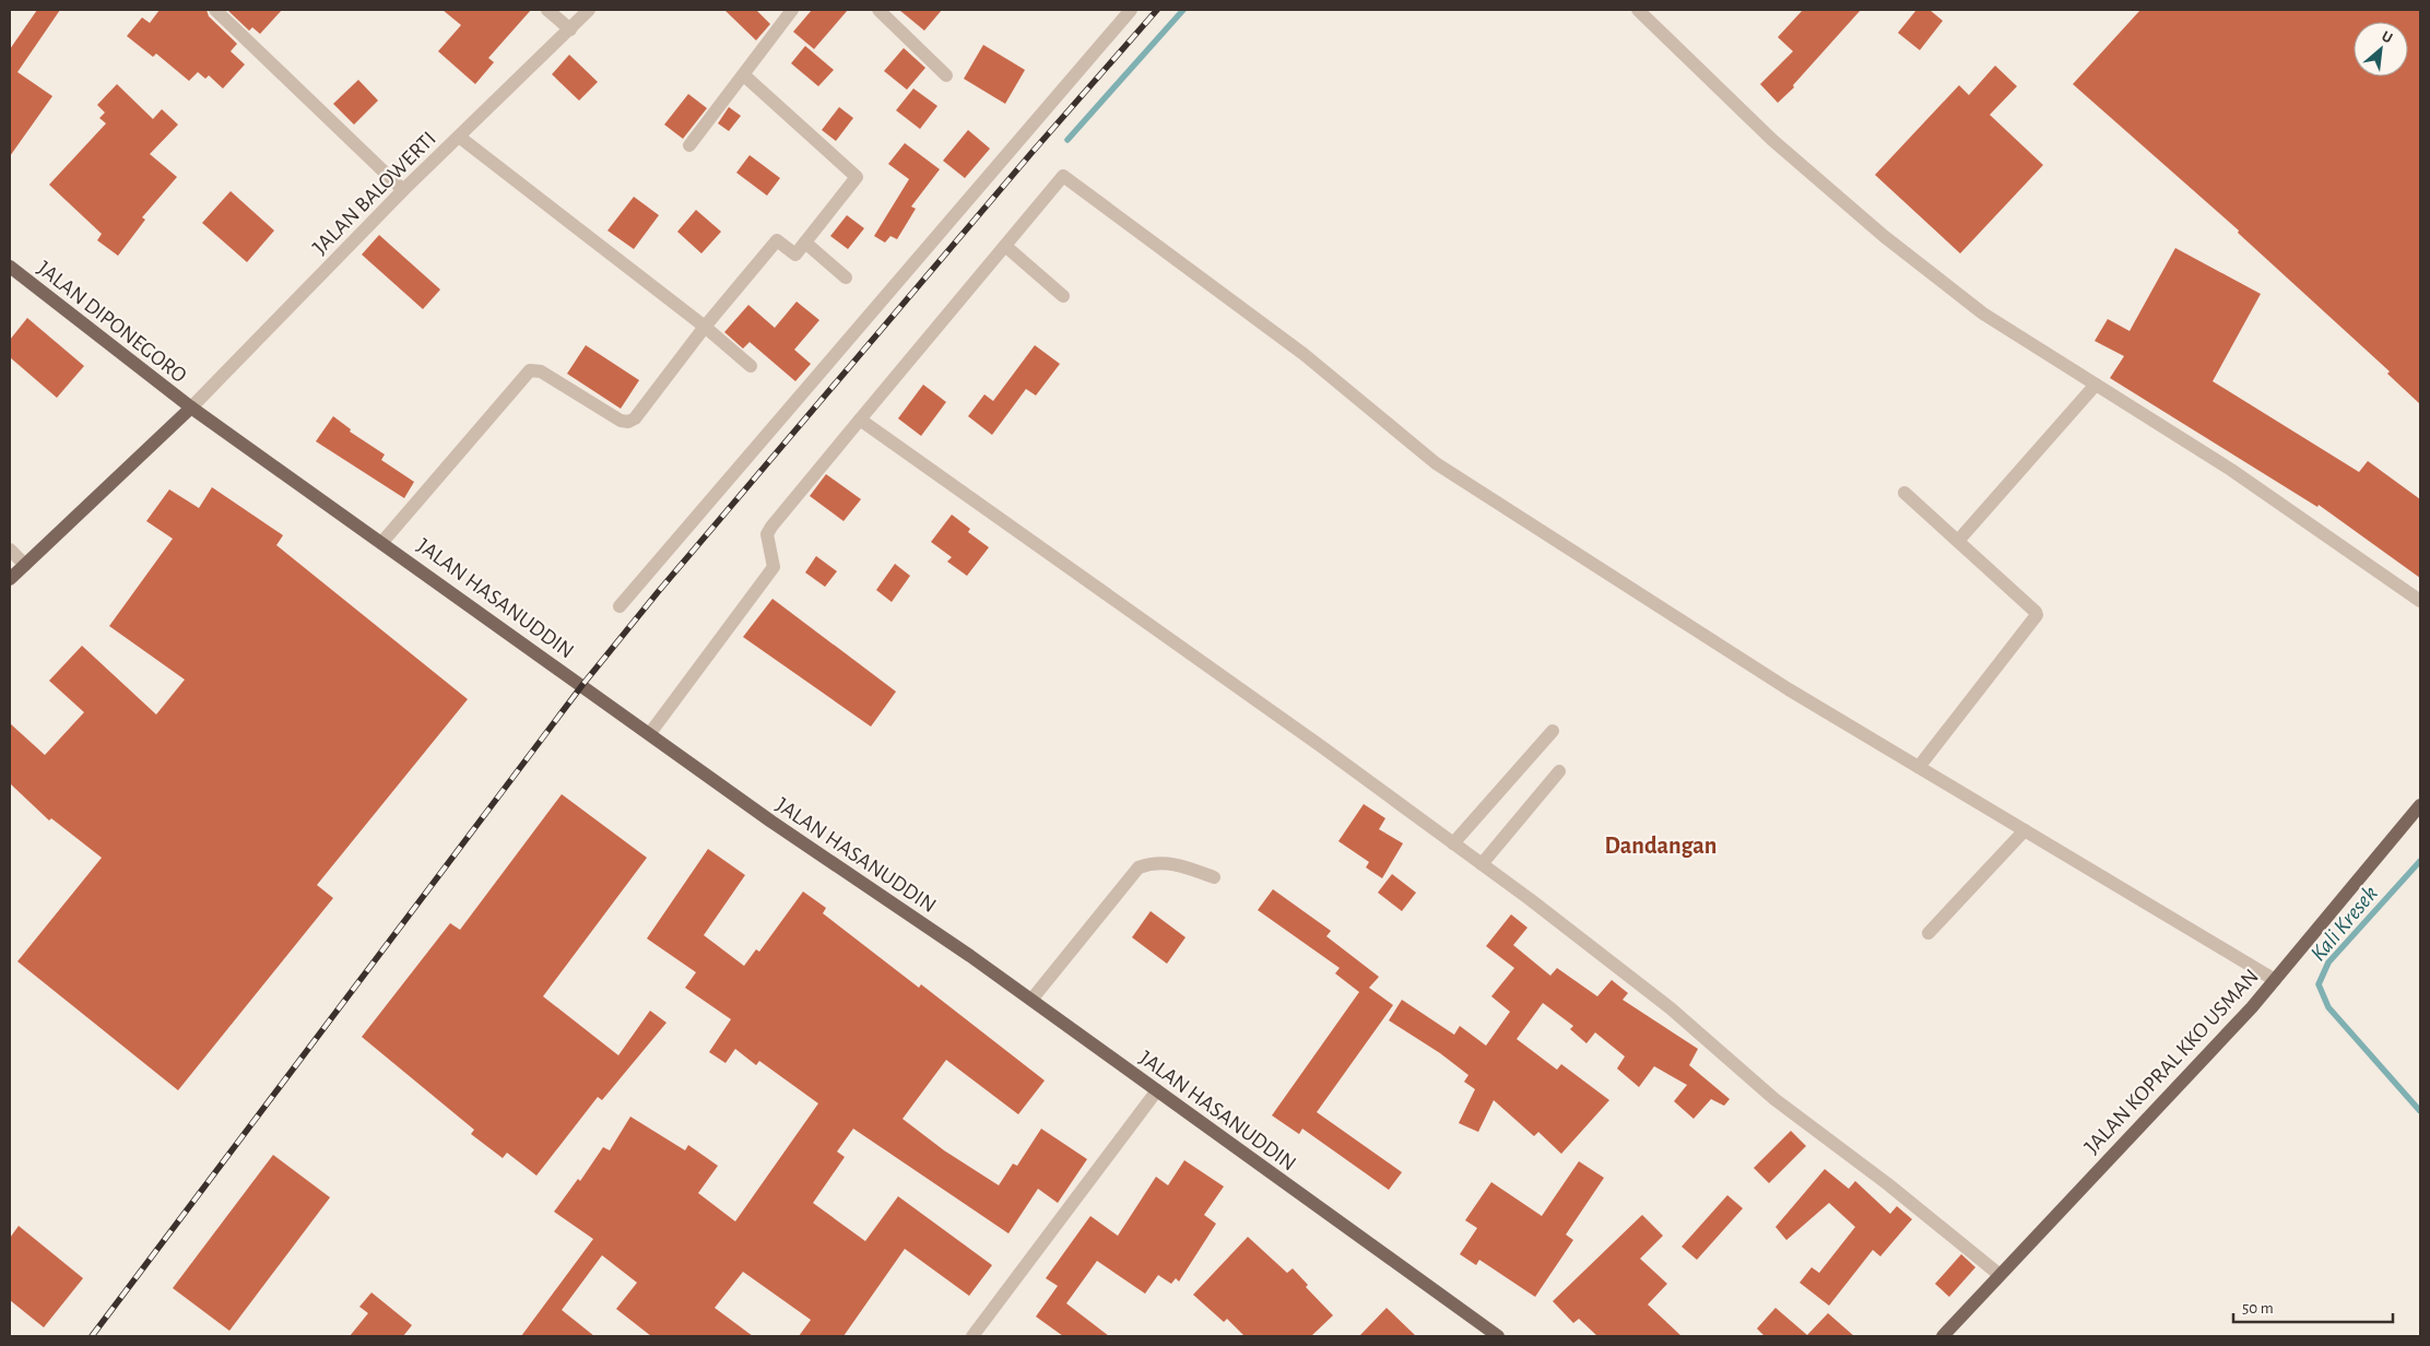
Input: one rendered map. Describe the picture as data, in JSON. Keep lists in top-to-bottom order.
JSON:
{
  "streets": {
    "main road": ["JALAN DIPONEGORO", "JALAN HASANUDDIN", "JALAN KOPRAL KKO USMAN"],
    "street": ["JALAN BALOWERTI"]
  },
  "crossings": [
    ["JALAN BALOWERTI", "JALAN DIPONEGORO"],
    ["JALAN BALOWERTI", "JALAN HASANUDDIN"],
    ["JALAN DIPONEGORO", "JALAN HASANUDDIN"]
  ],
  "districts": ["Dandangan"],
  "water": ["Kali Kresek"],
  "scale_bar": "50 m",
  "north": "top right"
}
